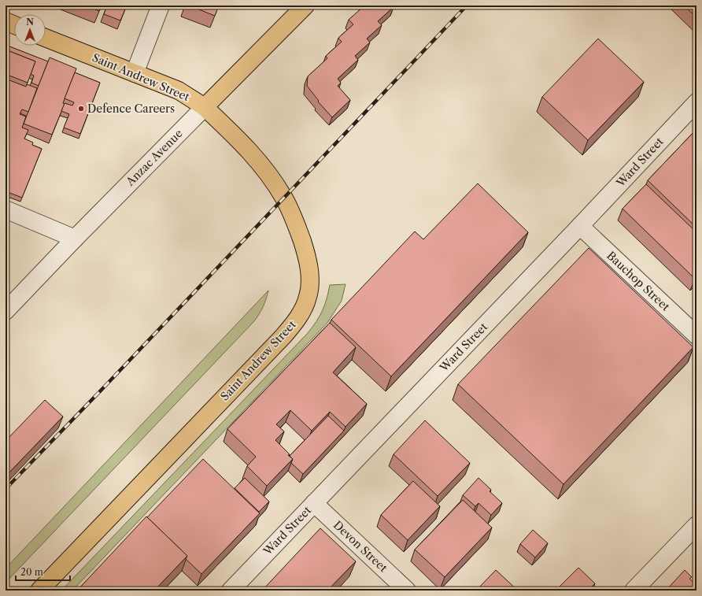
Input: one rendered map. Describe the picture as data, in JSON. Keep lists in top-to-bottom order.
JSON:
{
  "streets": {
    "main road": ["Saint Andrew Street", "Anzac Avenue"],
    "street": ["Ward Street", "Bauchop Street", "Devon Street"]
  },
  "crossings": [
    ["Saint Andrew Street", "Anzac Avenue"],
    ["Ward Street", "Bauchop Street"],
    ["Ward Street", "Devon Street"]
  ],
  "places": ["Defence Careers"],
  "scale_bar": "20 m",
  "north": "top"
}
